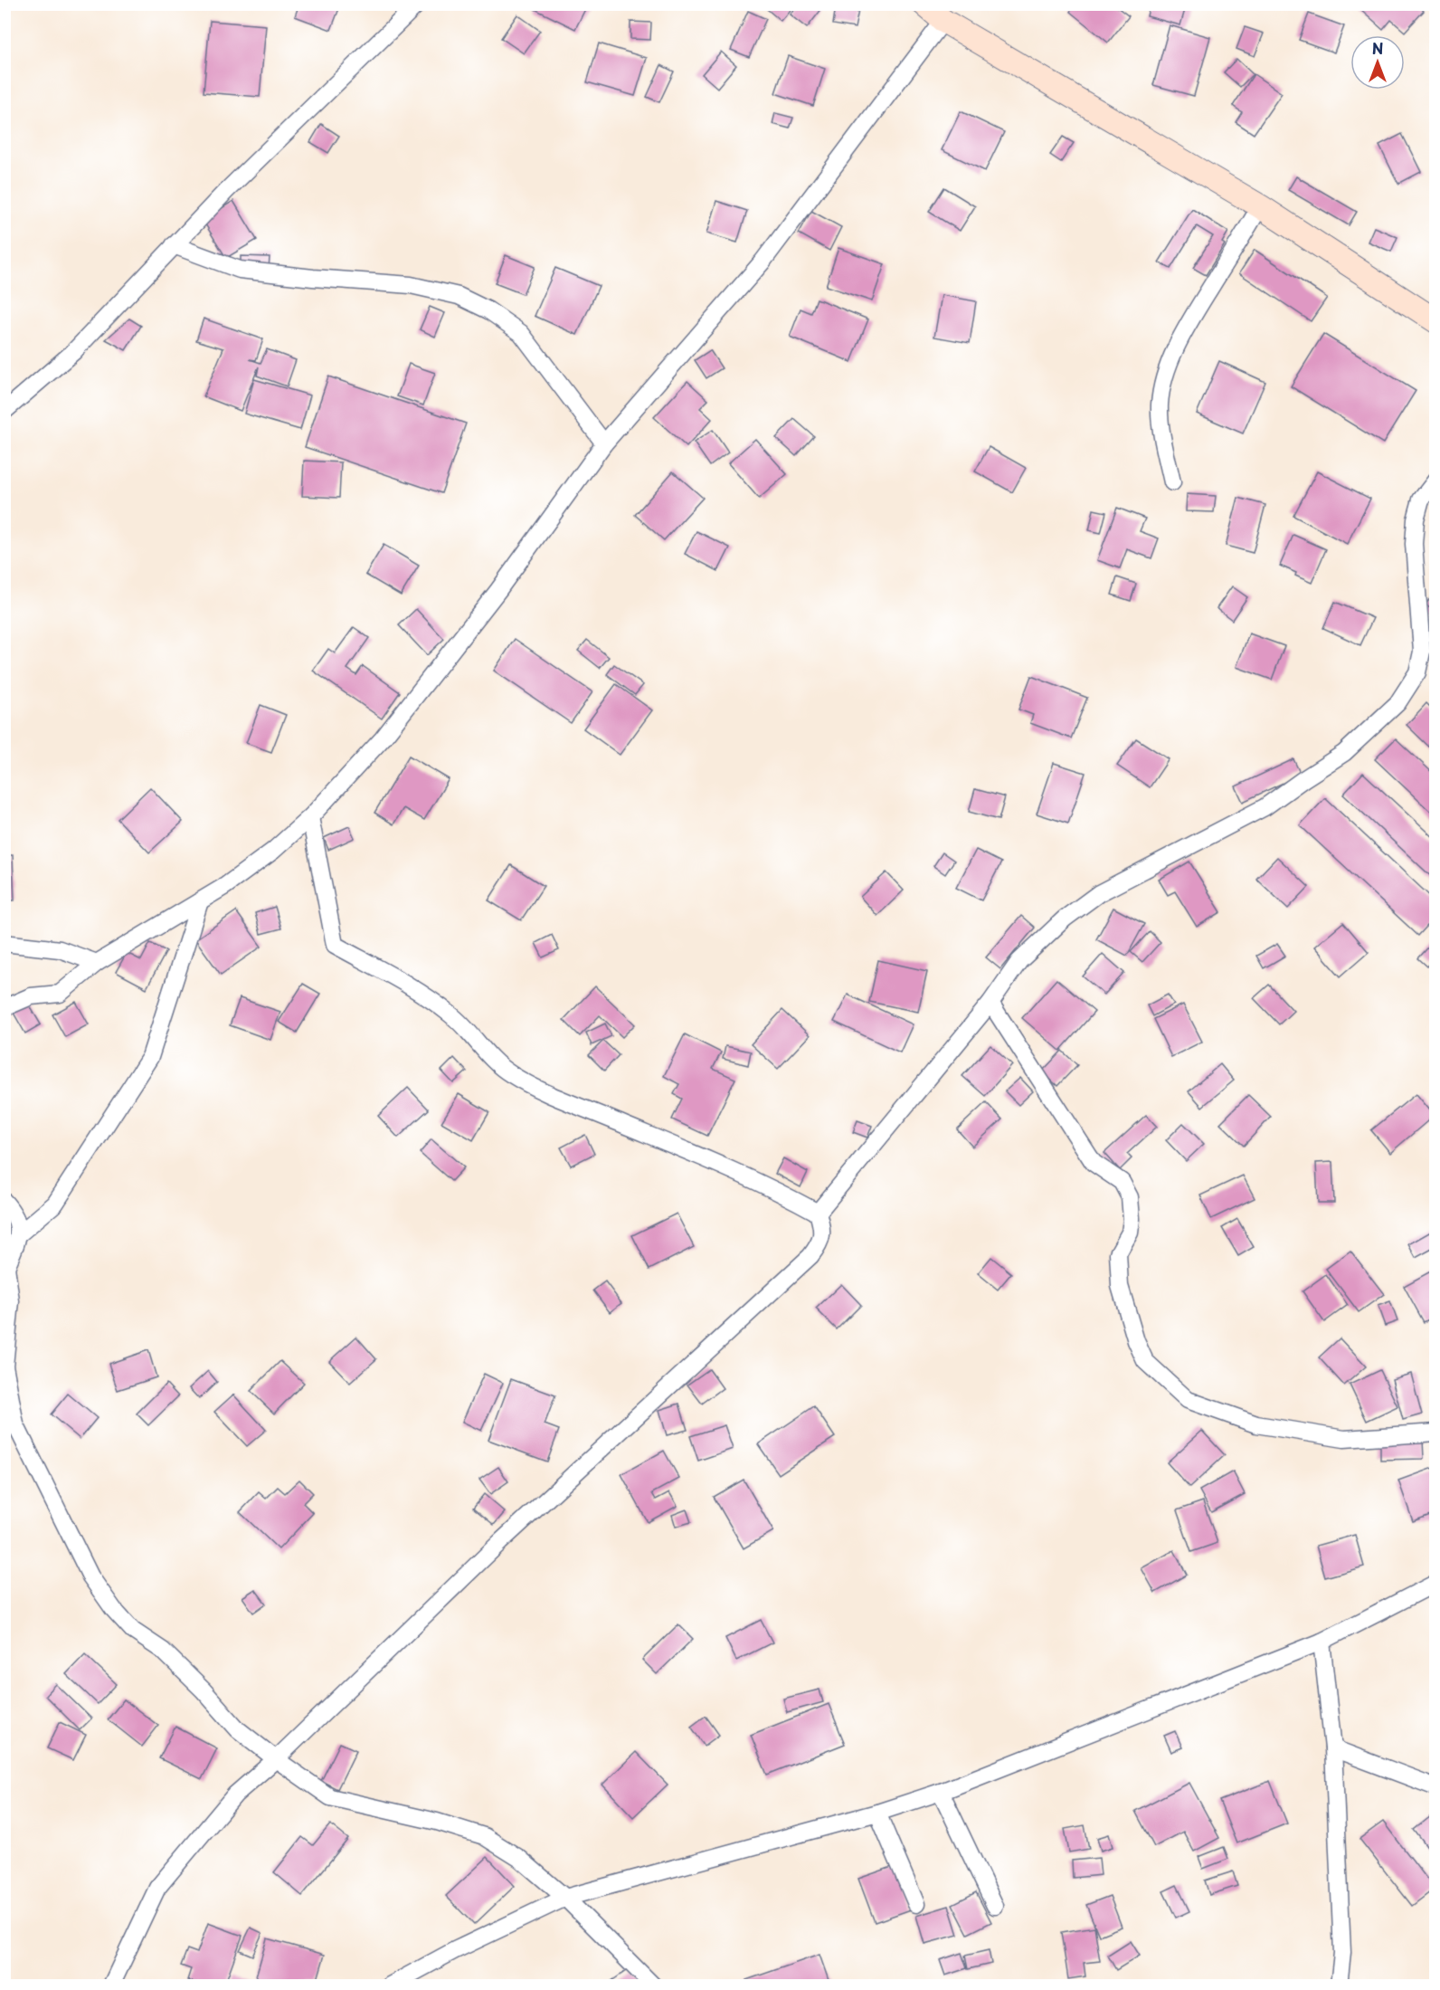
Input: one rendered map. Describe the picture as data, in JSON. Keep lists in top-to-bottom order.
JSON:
{
  "north": "top"
}
